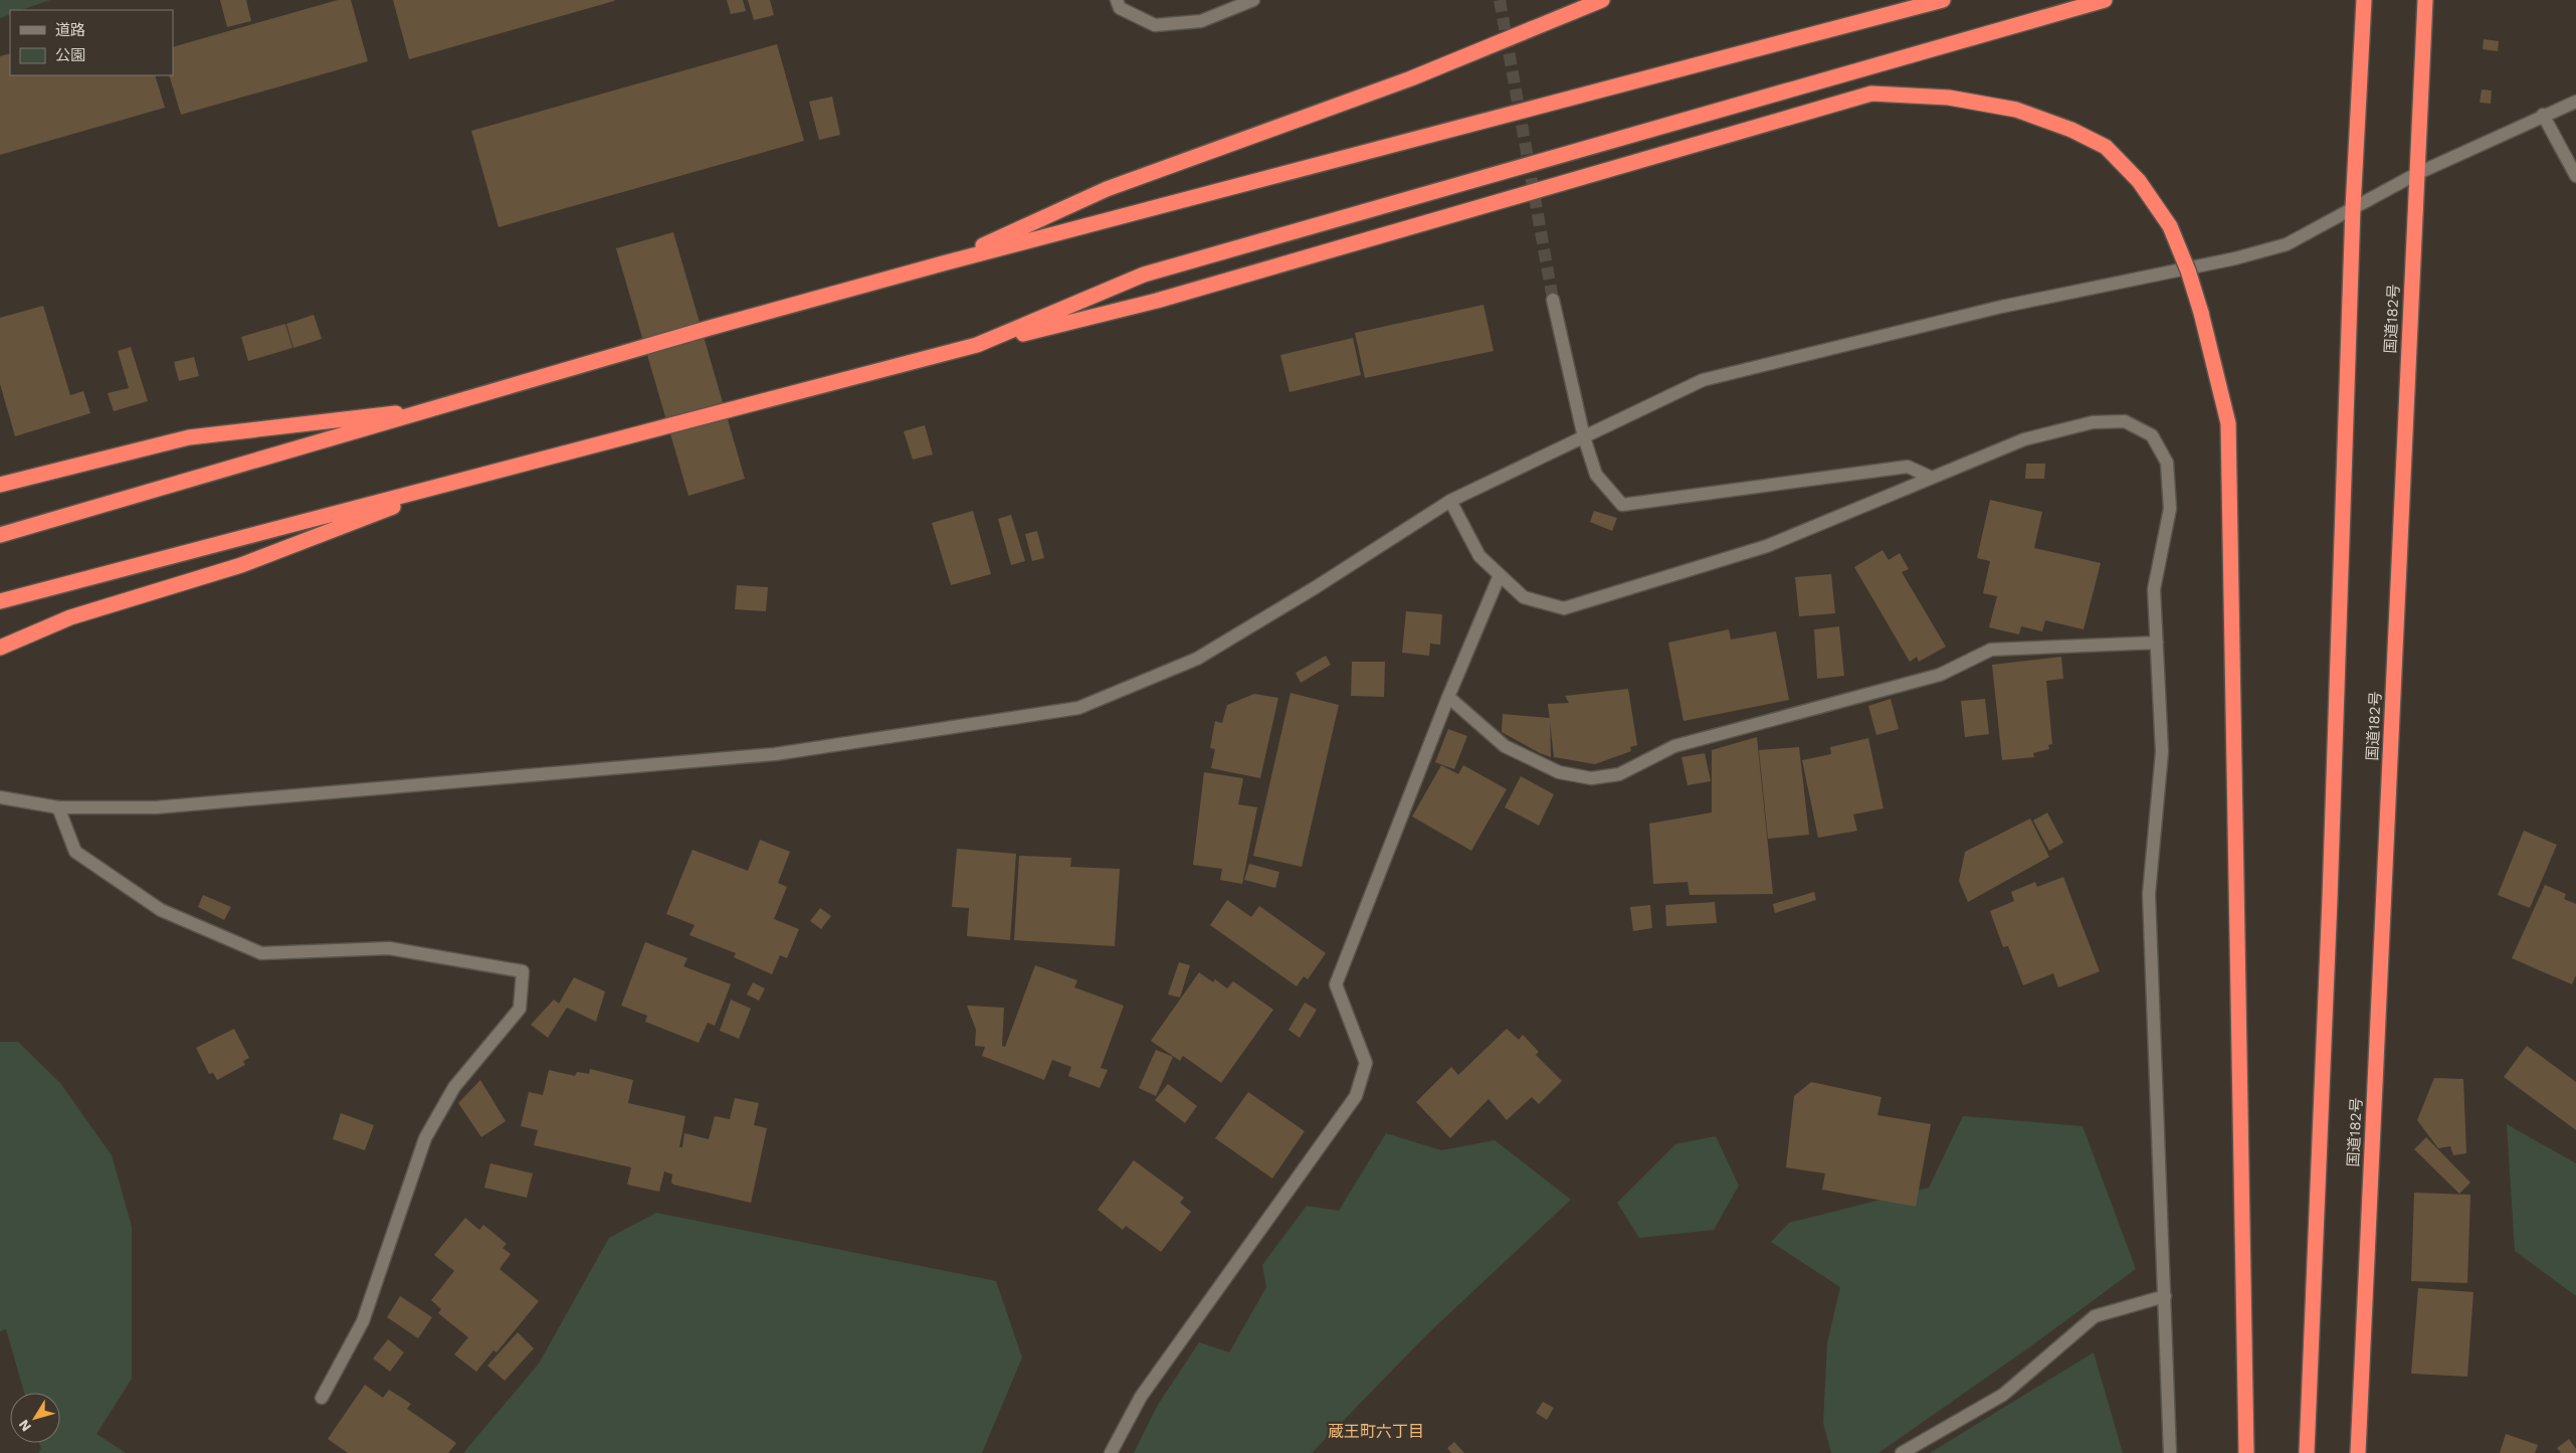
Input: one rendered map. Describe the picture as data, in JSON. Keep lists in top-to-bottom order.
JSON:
{
  "streets": {
    "highway": ["国道182号"]
  },
  "districts": ["蔵王町六丁目"],
  "legend": ["道路", "公園"],
  "north": "bottom left"
}
